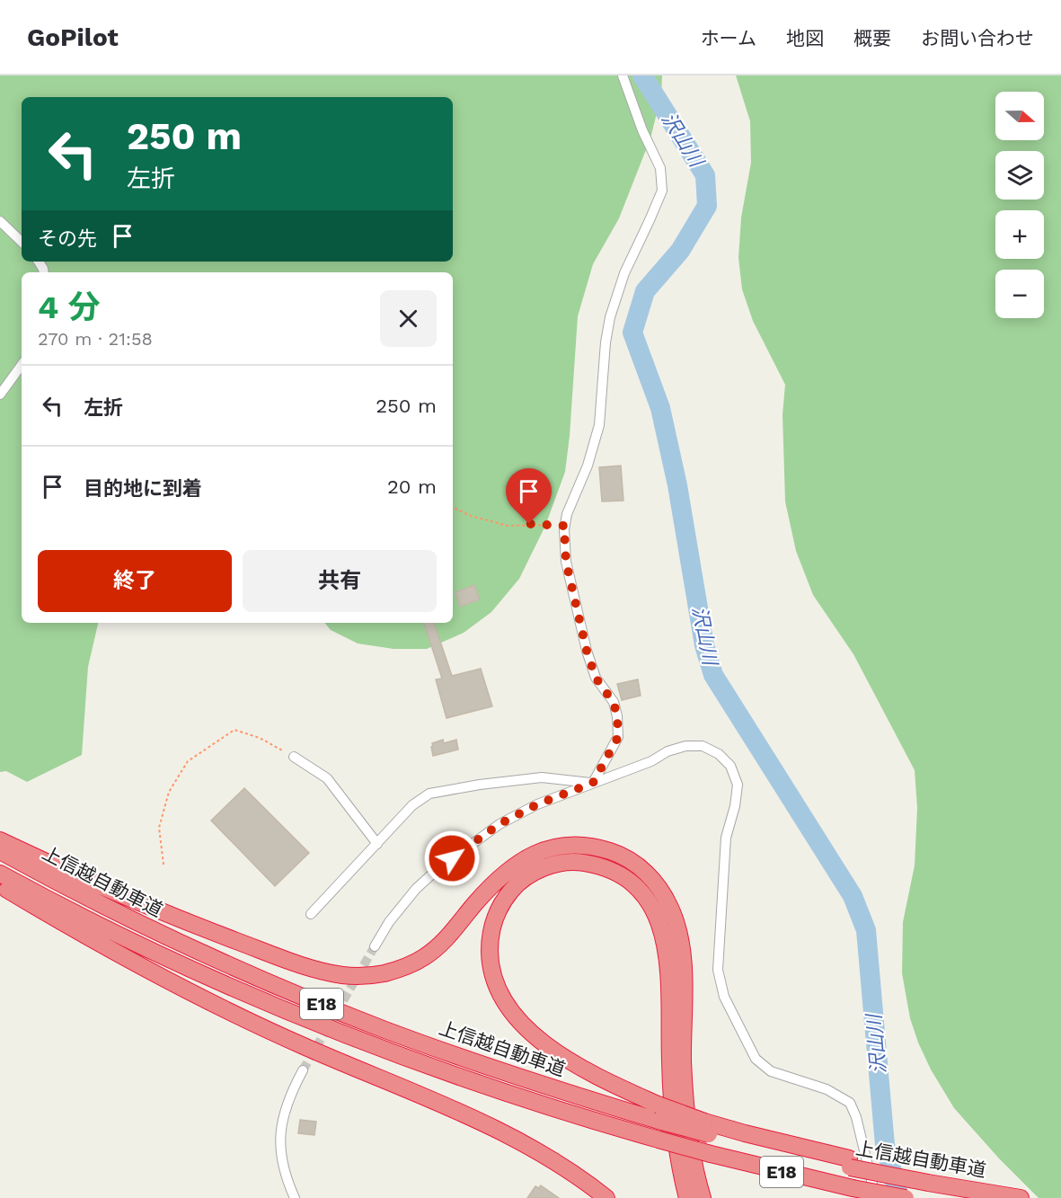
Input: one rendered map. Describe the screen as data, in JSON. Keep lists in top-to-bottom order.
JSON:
{
  "streets": {
    "highway": ["上信越自動車道", "E18"]
  },
  "water": ["沢山川"],
  "north": "right",
  "page": {
    "header": "GoPilot",
    "nav": [
      "ホーム",
      "地図",
      "概要",
      "お問い合わせ"
    ],
    "map_buttons": ["+", "−"],
    "turn": ["250 m", "左折"],
    "then": "その先",
    "heading": ["4 分", "270 m · 21:58"],
    "list": [
      {
        "name": "左折",
        "value": "250 m"
      },
      {
        "name": "目的地に到着",
        "value": "20 m"
      }
    ],
    "buttons": ["終了", "共有"]
  }
}
